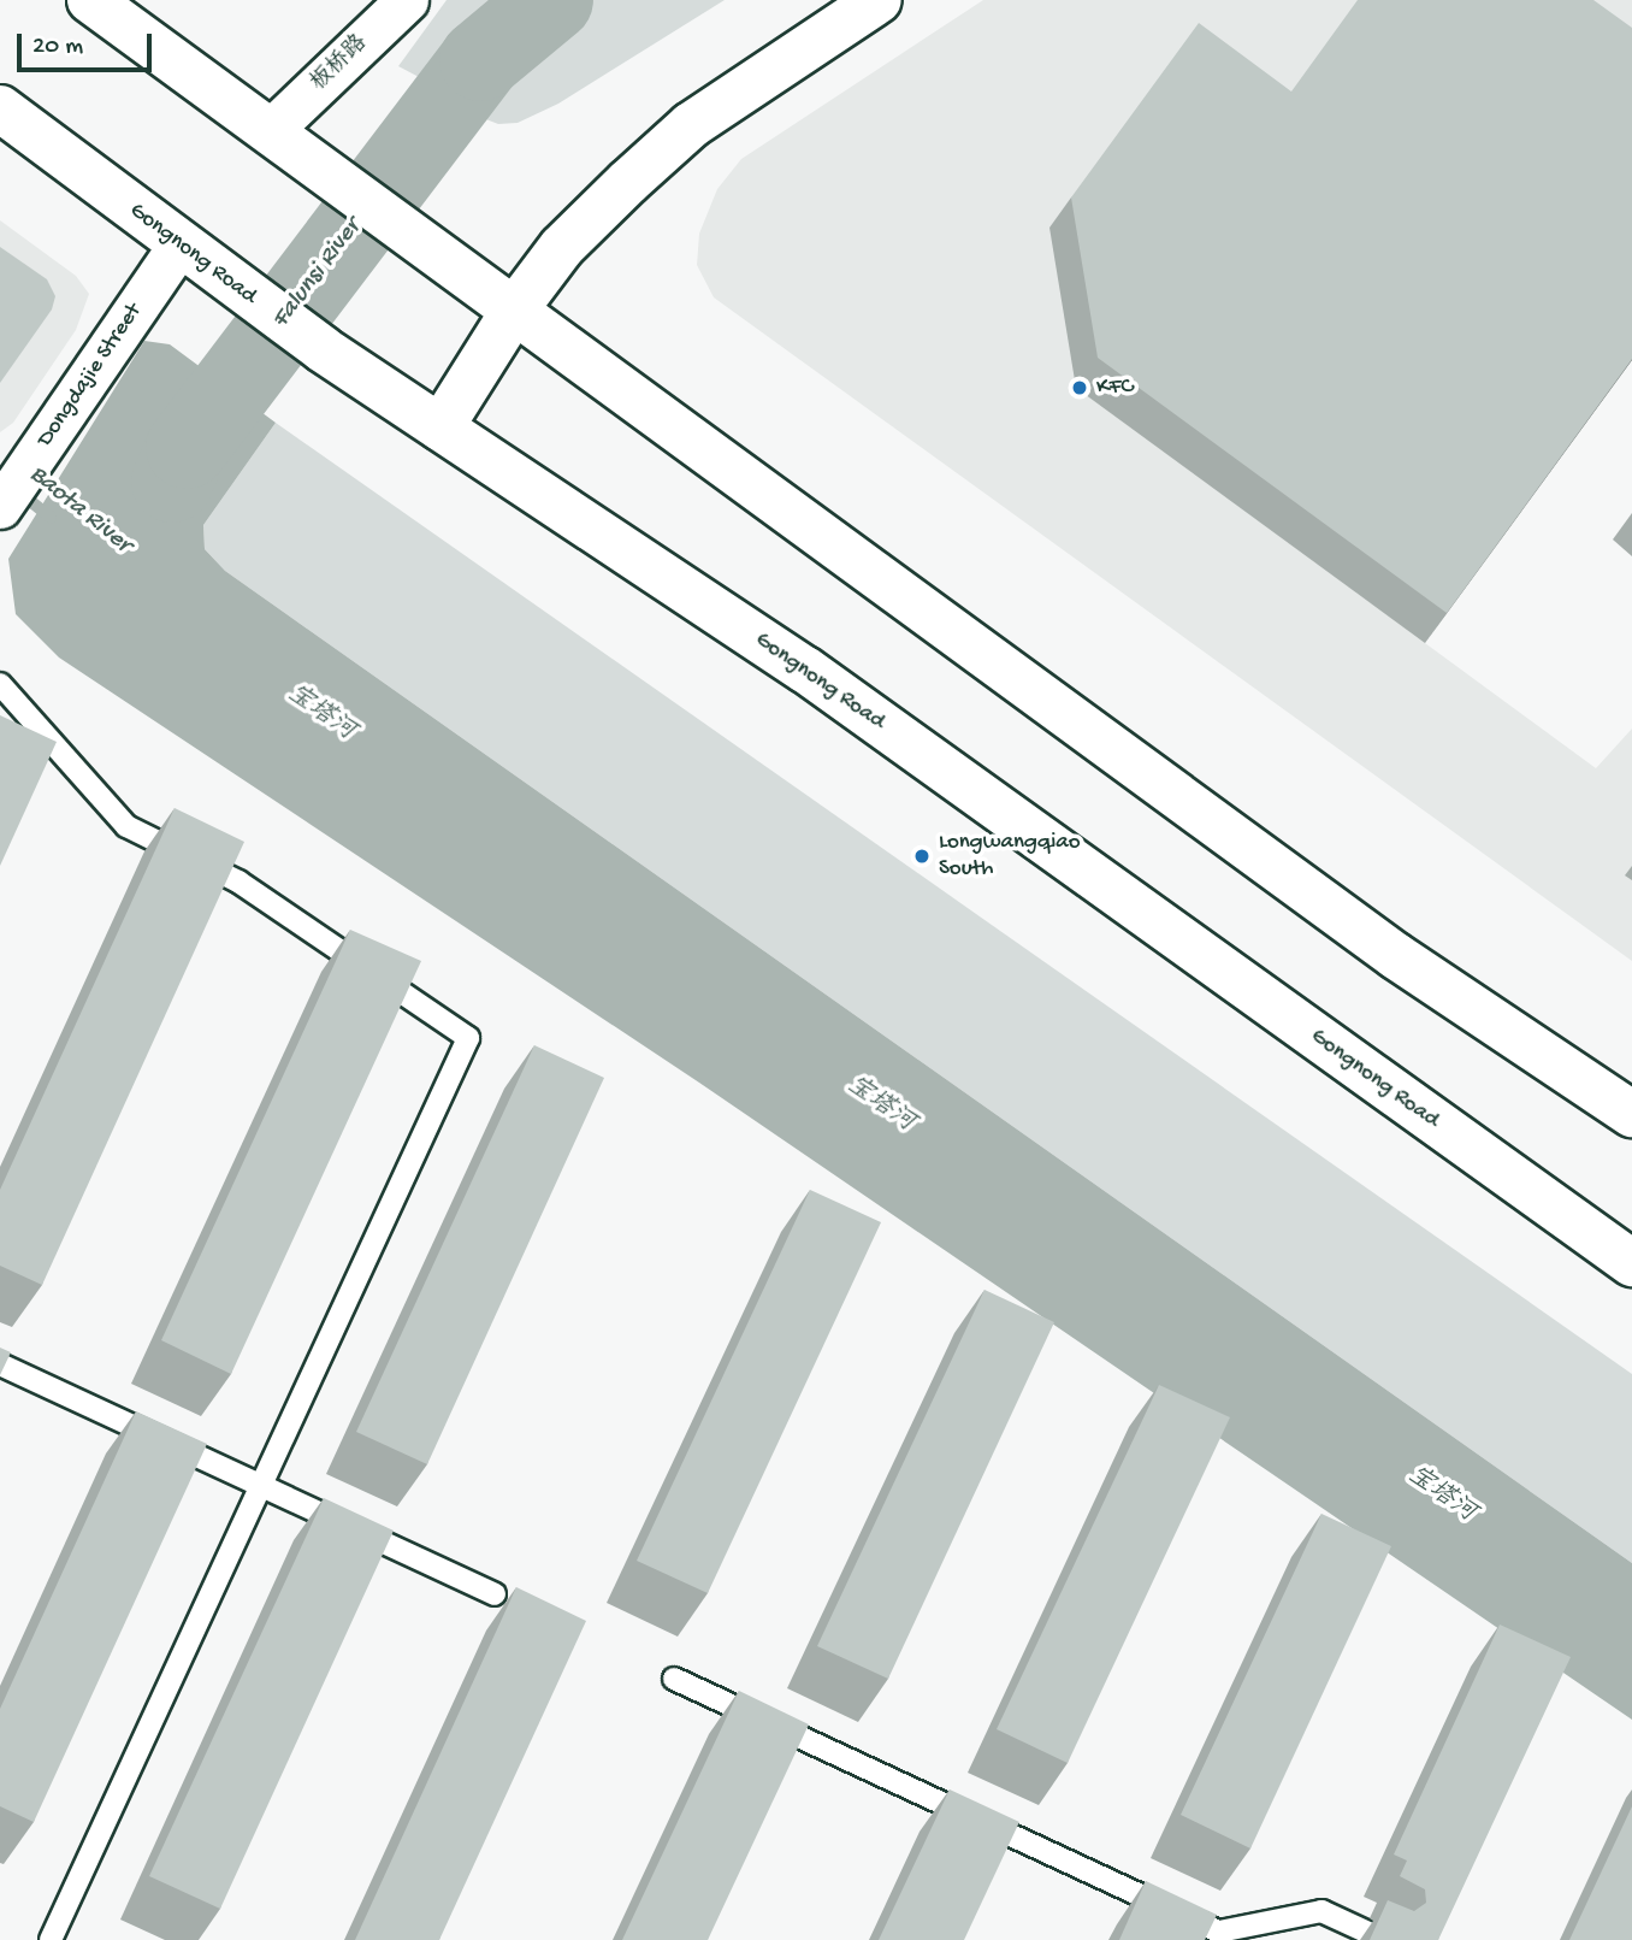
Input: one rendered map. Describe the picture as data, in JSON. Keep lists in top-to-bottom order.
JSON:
{
  "streets": {
    "main road": ["Gongnong Road"],
    "street": ["板桥路", "Dongdajie Street"]
  },
  "crossings": [
    ["Gongnong Road", "Dongdajie Street"]
  ],
  "water": ["Falunsi River", "Baota River", "宝塔河"],
  "places": ["KFC", "Longwangqiao South"],
  "scale_bar": "20 m"
}
